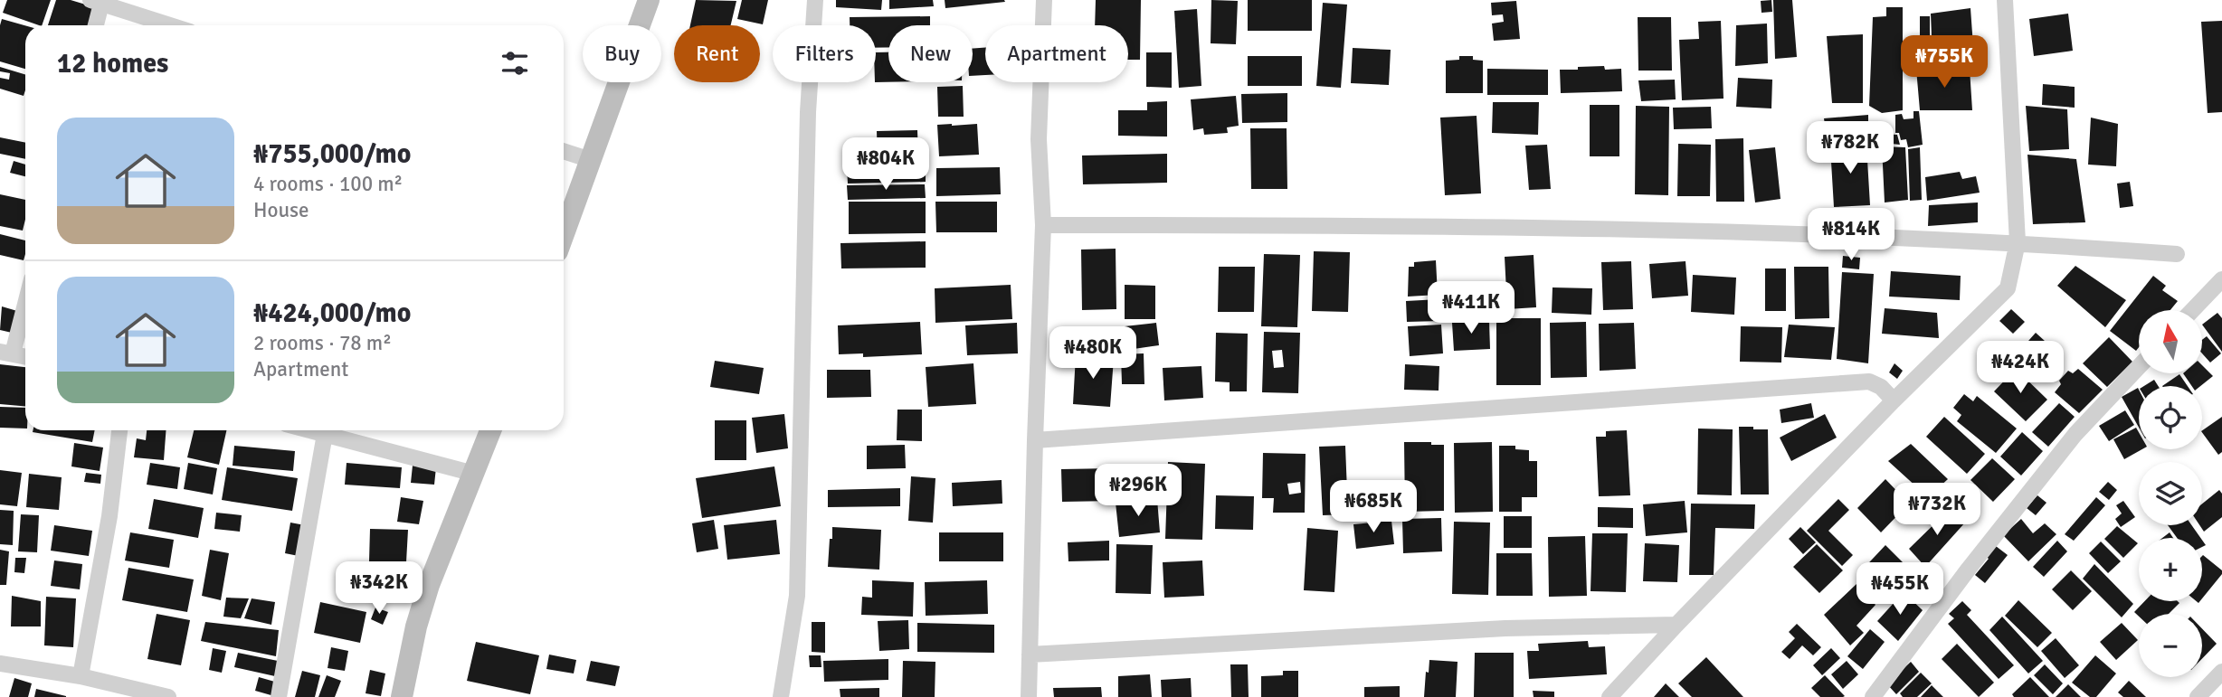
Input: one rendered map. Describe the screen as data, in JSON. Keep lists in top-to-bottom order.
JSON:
{
  "north": "top",
  "page": {
    "chip": [
      "Buy",
      "Rent",
      "Filters",
      "New",
      "Apartment"
    ],
    "heading": "12 homes",
    "price": [
      "₦755K",
      "₦782K",
      "₦804K",
      "₦814K",
      "₦411K",
      "₦480K",
      "₦424K",
      "₦296K",
      "₦685K",
      "₦732K",
      "₦342K",
      "₦455K"
    ],
    "list": [
      {
        "name": "₦755,000/mo",
        "note": "4 rooms · 100 m² · House"
      },
      {
        "name": "₦424,000/mo",
        "note": "2 rooms · 78 m² · Apartment"
      }
    ],
    "map_buttons": ["+", "−"]
  }
}
